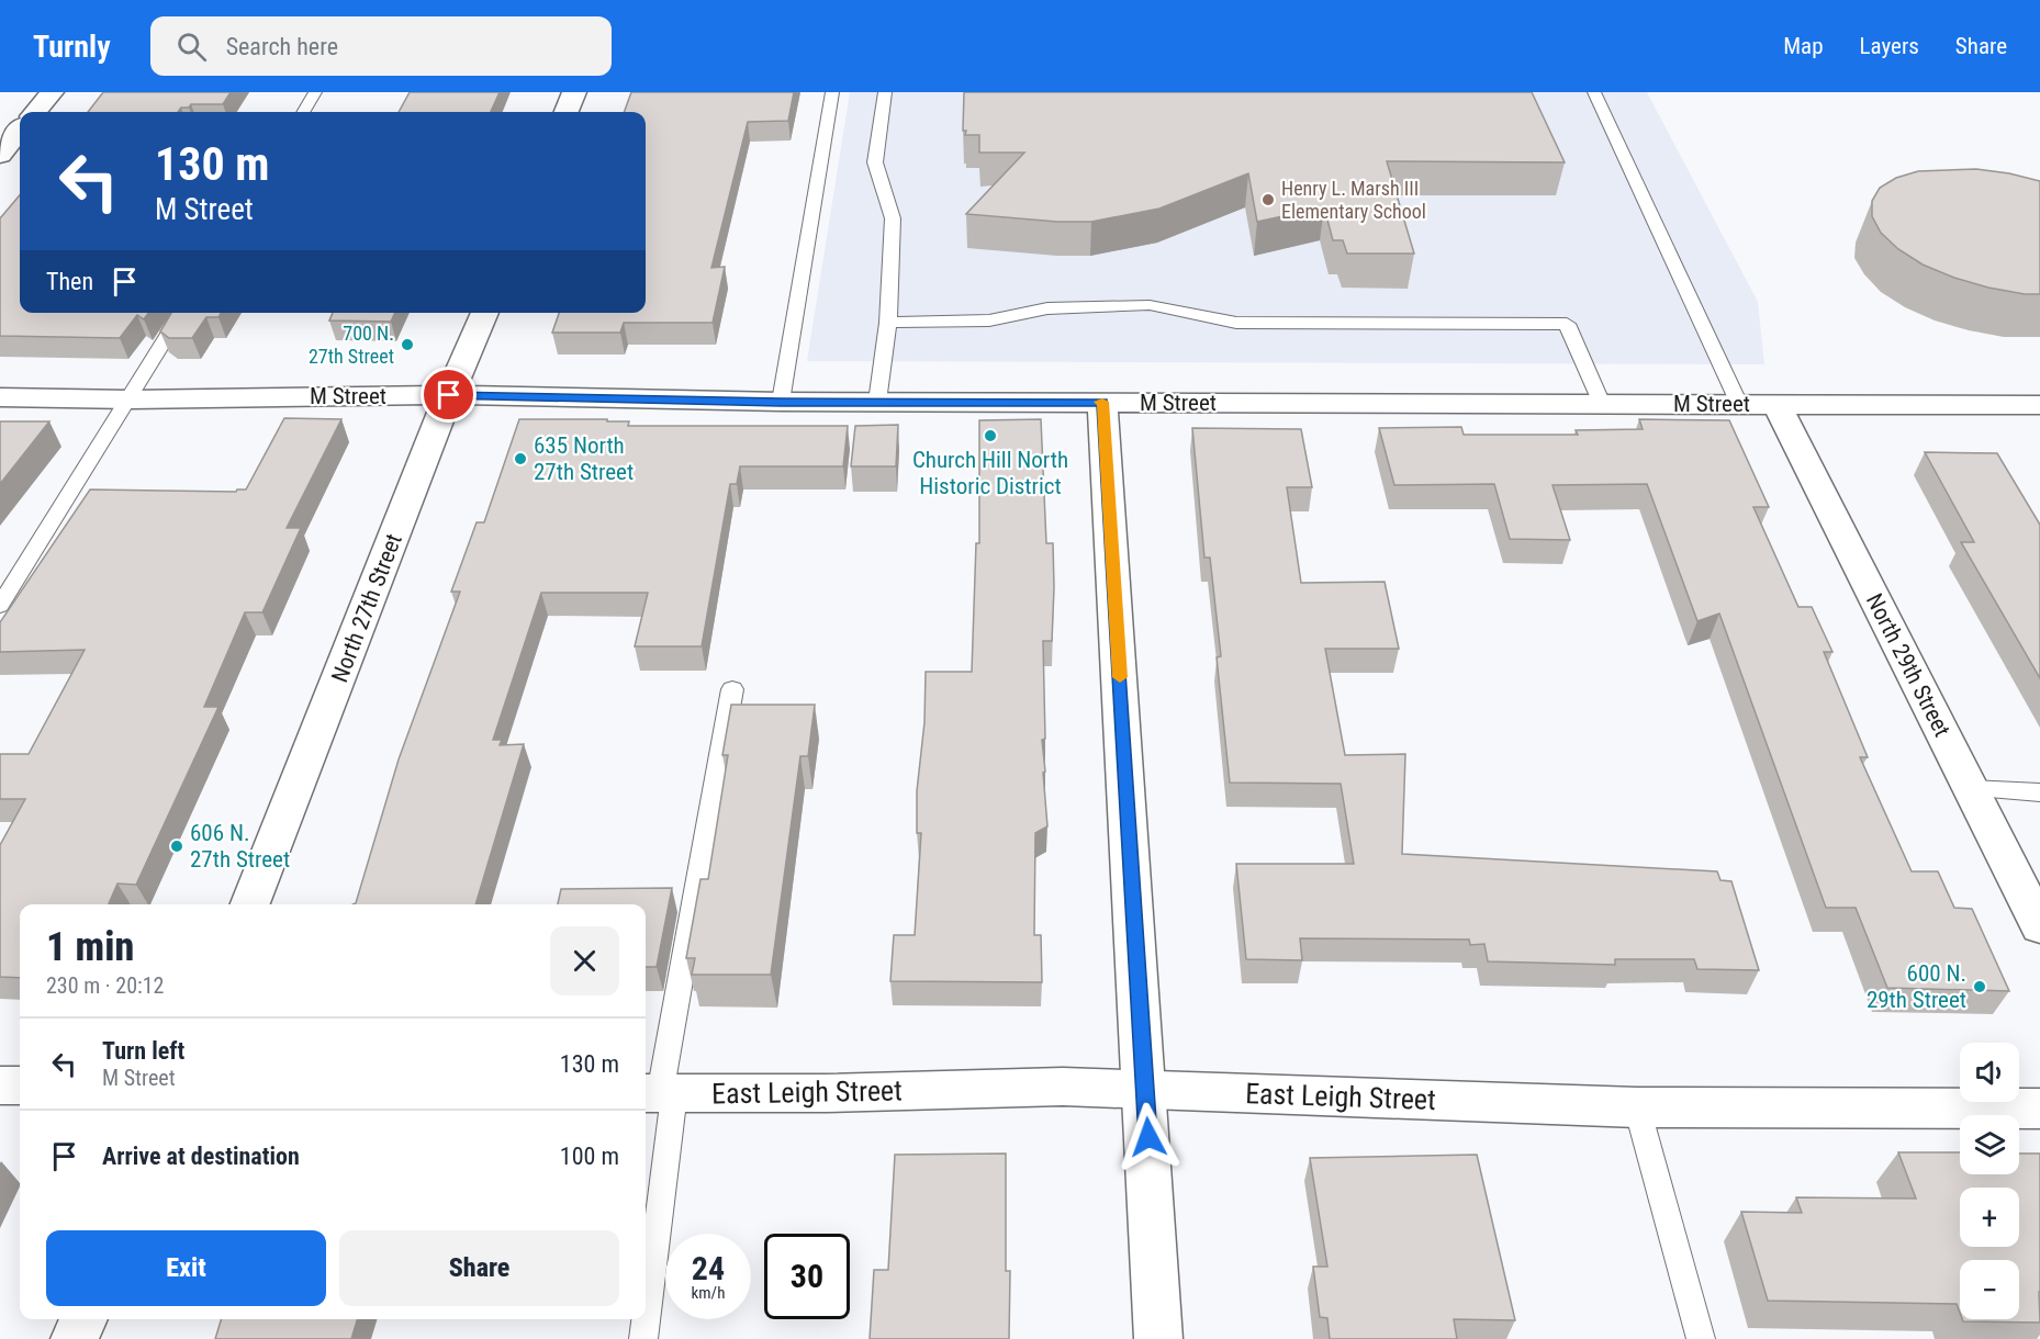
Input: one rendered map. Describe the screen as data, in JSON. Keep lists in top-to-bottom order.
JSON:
{
  "streets": {
    "street": [
      "M Street",
      "North 27th Street",
      "North 29th Street",
      "East Leigh Street"
    ]
  },
  "crossings": [
    ["M Street", "North 27th Street"],
    ["M Street", "North 29th Street"]
  ],
  "places": [
    "Henry L. Marsh III Elementary School",
    "700 N. 27th Street",
    "Church Hill North Historic District",
    "635 North 27th Street",
    "606 N. 27th Street",
    "600 N. 29th Street"
  ],
  "page": {
    "header": "Turnly",
    "search": "Search here",
    "nav": ["Map", "Layers", "Share"],
    "turn": ["130 m", "M Street"],
    "then": "Then",
    "heading": ["1 min", "230 m · 20:12"],
    "list": [
      {
        "name": "Turn left",
        "note": "M Street",
        "value": "130 m"
      },
      {
        "name": "Arrive at destination",
        "value": "100 m"
      }
    ],
    "map_buttons": ["+", "−"],
    "buttons": ["Exit", "Share"],
    "speed": "24 km/h",
    "limit": "30"
  }
}
